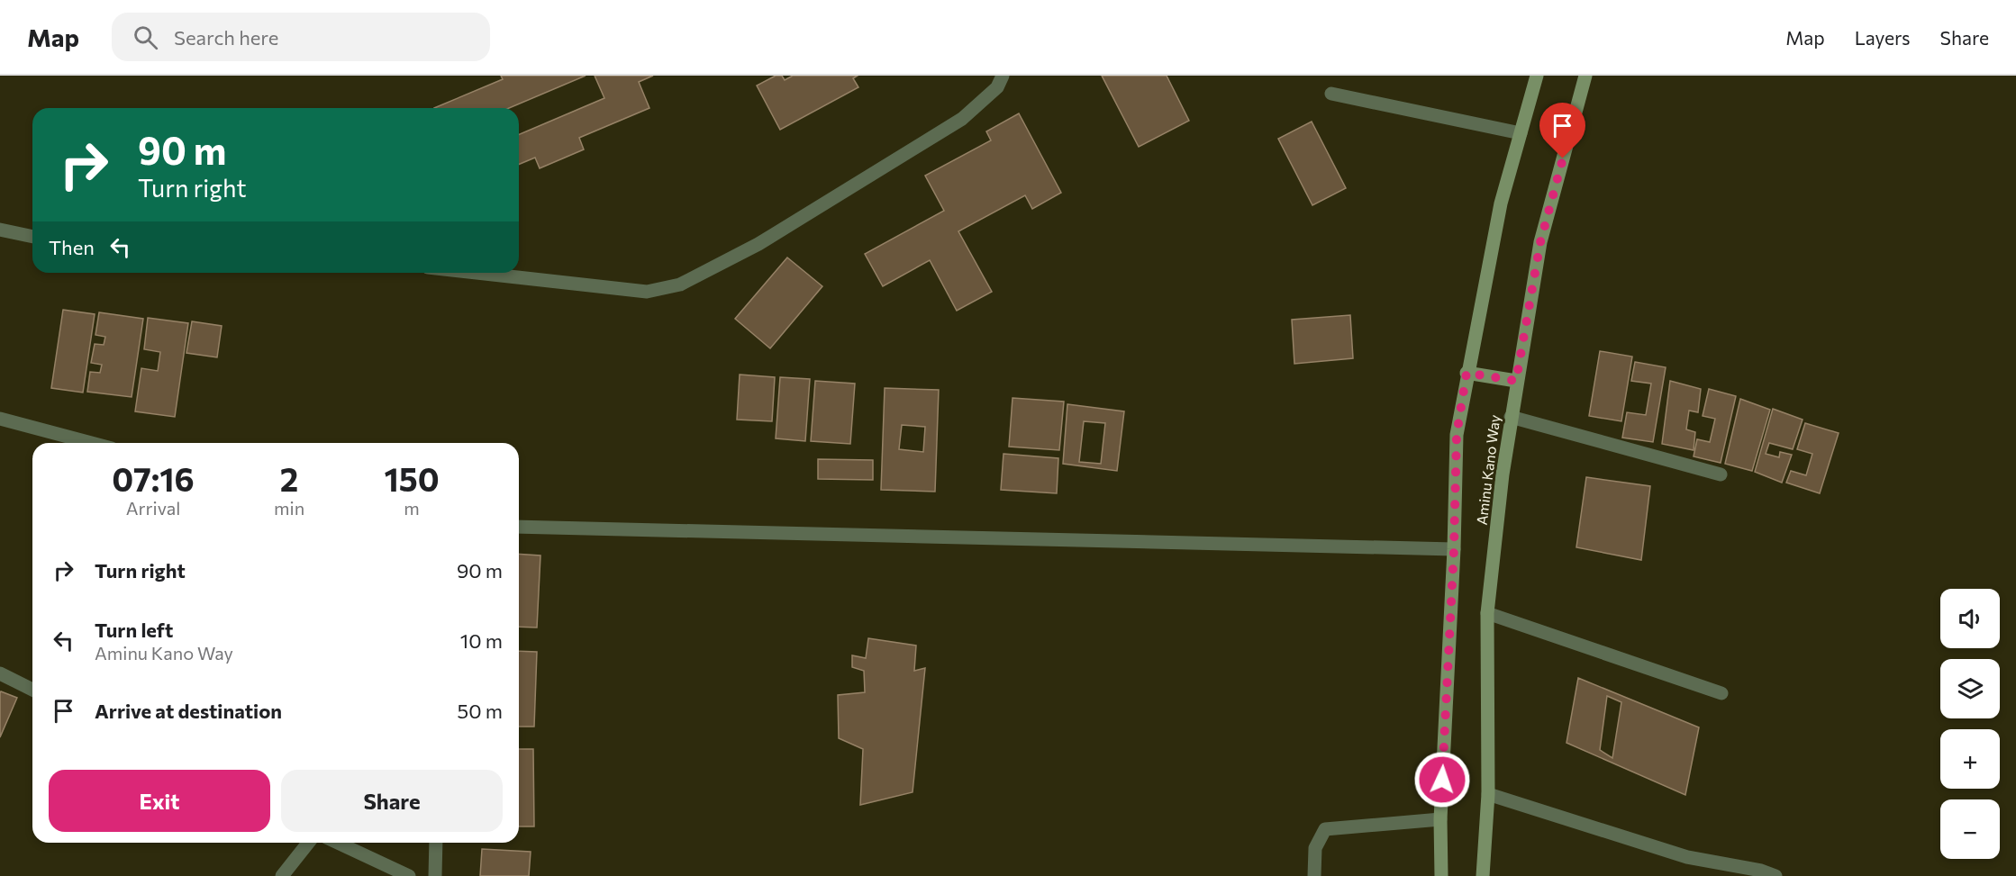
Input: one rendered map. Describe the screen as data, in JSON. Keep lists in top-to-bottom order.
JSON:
{
  "streets": {
    "main road": ["Aminu Kano Way"]
  },
  "page": {
    "header": "Map",
    "search": "Search here",
    "nav": ["Map", "Layers", "Share"],
    "turn": ["90 m", "Turn right"],
    "then": "Then",
    "eta": [
      "07:16",
      "Arrival",
      "2",
      "min",
      "150",
      "m"
    ],
    "list": [
      {
        "name": "Turn right",
        "value": "90 m"
      },
      {
        "name": "Turn left",
        "note": "Aminu Kano Way",
        "value": "10 m"
      },
      {
        "name": "Arrive at destination",
        "value": "50 m"
      }
    ],
    "map_buttons": ["+", "−"],
    "buttons": ["Exit", "Share"]
  }
}
